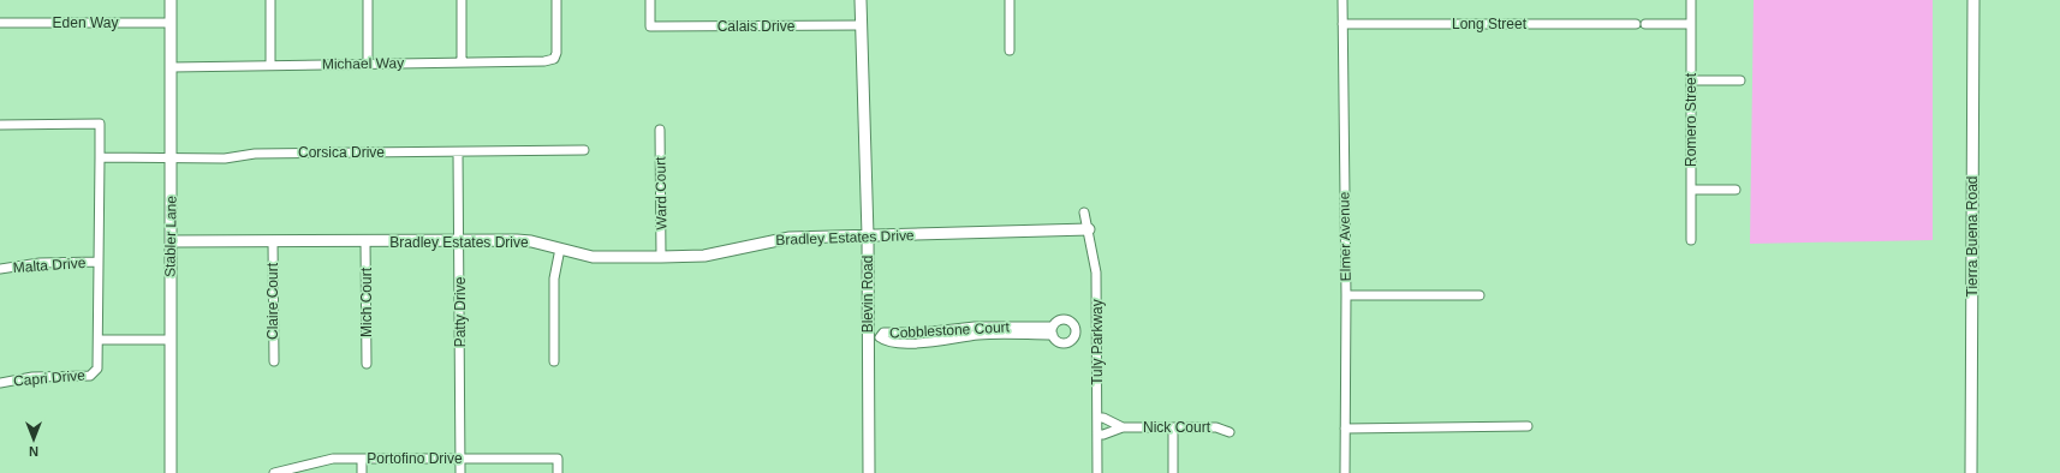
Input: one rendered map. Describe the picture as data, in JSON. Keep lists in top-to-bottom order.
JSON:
{
  "streets": {
    "street": [
      "Eden Way",
      "Long Street",
      "Calais Drive",
      "Michael Way",
      "Romero Street",
      "Corsica Drive",
      "Ward Court",
      "Stabler Lane",
      "Elmer Avenue",
      "Tierra Buena Road",
      "Bradley Estates Drive",
      "Malta Drive",
      "Blevin Road",
      "Claire Court",
      "Mich Court",
      "Patty Drive",
      "Cobblestone Court",
      "Tuly Parkway",
      "Capri Drive",
      "Nick Court",
      "Portofino Drive"
    ]
  },
  "crossings": [
    ["Eden Way", "Stabler Lane"],
    ["Long Street", "Elmer Avenue"],
    ["Calais Drive", "Blevin Road"],
    ["Michael Way", "Stabler Lane"],
    ["Corsica Drive", "Stabler Lane"],
    ["Corsica Drive", "Patty Drive"],
    ["Ward Court", "Bradley Estates Drive"],
    ["Stabler Lane", "Bradley Estates Drive"],
    ["Bradley Estates Drive", "Blevin Road"],
    ["Bradley Estates Drive", "Claire Court"],
    ["Bradley Estates Drive", "Mich Court"],
    ["Bradley Estates Drive", "Patty Drive"],
    ["Bradley Estates Drive", "Tuly Parkway"],
    ["Malta Drive", "Capri Drive"],
    ["Blevin Road", "Cobblestone Court"],
    ["Patty Drive", "Portofino Drive"],
    ["Tuly Parkway", "Nick Court"]
  ],
  "north": "bottom"
}
